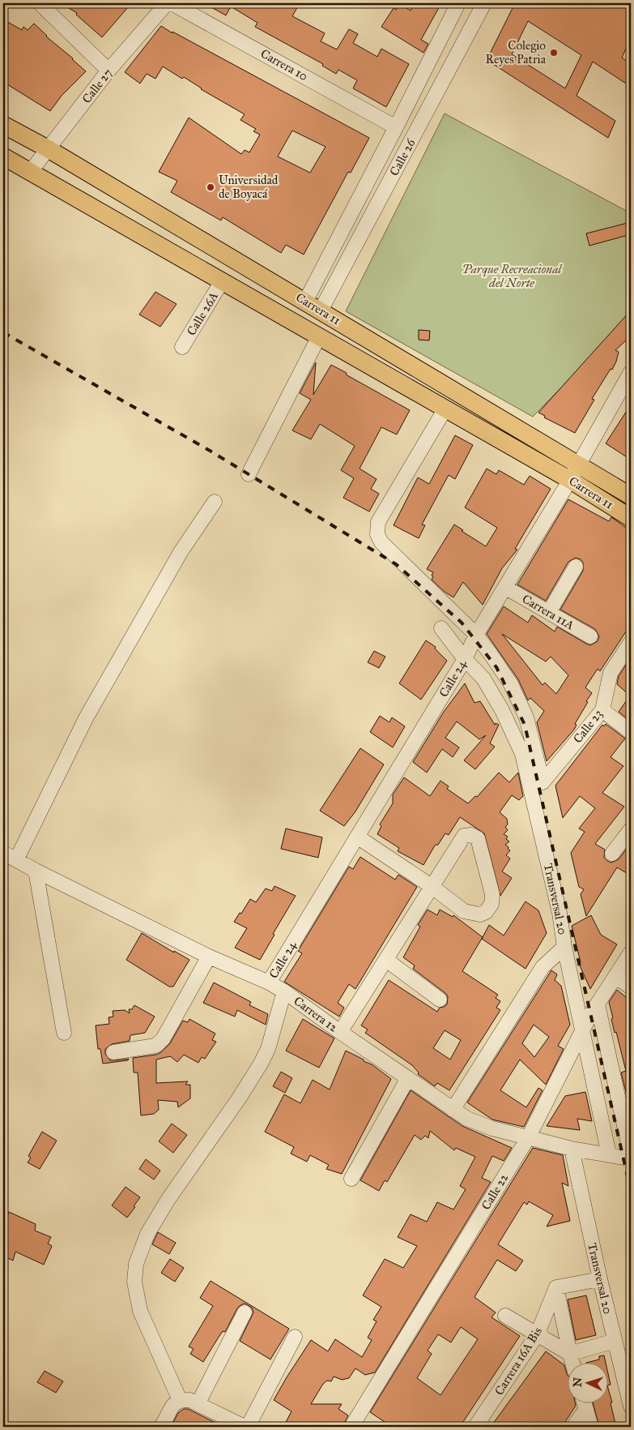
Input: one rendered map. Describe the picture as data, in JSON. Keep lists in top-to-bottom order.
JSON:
{
  "streets": {
    "main road": ["Carrera 11"],
    "street": [
      "Carrera 10",
      "Calle 27",
      "Calle 26",
      "Calle 26A",
      "Carrera 11A",
      "Calle 24",
      "Calle 23",
      "Transversal 20",
      "Carrera 12",
      "Calle 22",
      "Carrera 16A Bis"
    ]
  },
  "crossings": [
    ["Carrera 10", "Calle 26"],
    ["Calle 27", "Carrera 11"],
    ["Calle 26", "Carrera 11"],
    ["Carrera 11", "Calle 26A"],
    ["Carrera 11", "Calle 24"],
    ["Carrera 11A", "Calle 24"],
    ["Calle 24", "Calle 23"],
    ["Calle 24", "Transversal 20"],
    ["Calle 24", "Carrera 12"],
    ["Transversal 20", "Carrera 12"],
    ["Transversal 20", "Calle 22"],
    ["Carrera 12", "Calle 22"]
  ],
  "parks": ["Parque Recreacional del Norte"],
  "places": ["Colegio Reyes Patria", "Universidad de Boyacá"],
  "north": "left"
}
